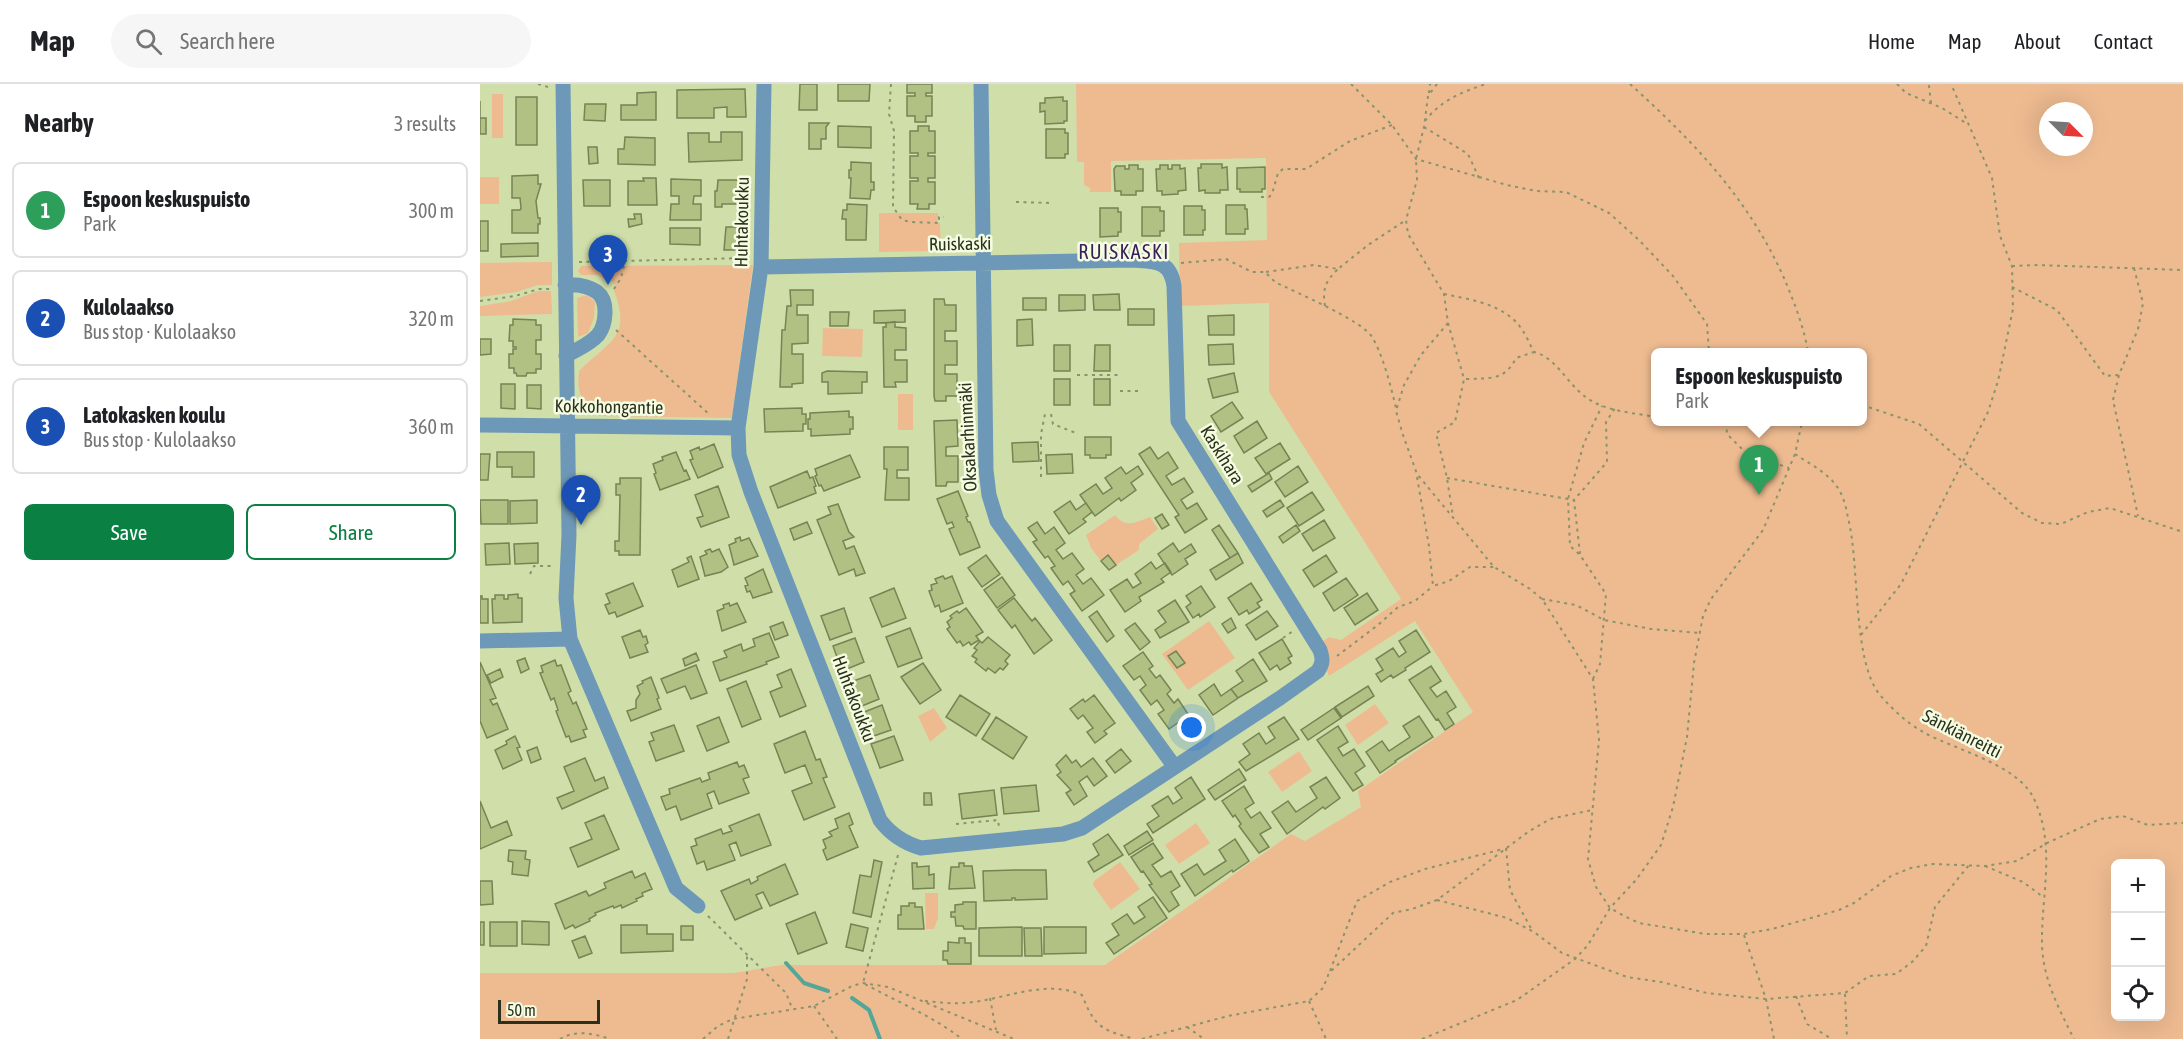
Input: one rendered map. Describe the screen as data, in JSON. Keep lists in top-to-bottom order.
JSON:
{
  "streets": {
    "street": [
      "Huhtakoukku",
      "Ruiskaski",
      "Kokkohongantie",
      "Oksakarhinmäki",
      "Kaskihara"
    ],
    "path": ["Sänkiänreitti"]
  },
  "crossings": [
    ["Huhtakoukku", "Ruiskaski"],
    ["Huhtakoukku", "Kokkohongantie"],
    ["Huhtakoukku", "Oksakarhinmäki"],
    ["Huhtakoukku", "Kaskihara"],
    ["Ruiskaski", "Oksakarhinmäki"],
    ["Ruiskaski", "Kaskihara"]
  ],
  "districts": ["RUISKASKI"],
  "scale_bar": "50 m",
  "north": "bottom right",
  "page": {
    "header": "Map",
    "search": "Search here",
    "nav": [
      "Home",
      "Map",
      "About",
      "Contact"
    ],
    "heading": ["Nearby", "3 results"],
    "list": [
      {
        "mark": "1",
        "name": "Espoon keskuspuisto",
        "note": "Park",
        "value": "300 m"
      },
      {
        "mark": "2",
        "name": "Kulolaakso",
        "note": "Bus stop · Kulolaakso",
        "value": "320 m"
      },
      {
        "mark": "3",
        "name": "Latokasken koulu",
        "note": "Bus stop · Kulolaakso",
        "value": "360 m"
      }
    ],
    "pins": ["3", "1", "2"],
    "popup": ["Espoon keskuspuisto", "Park"],
    "buttons": ["Save", "Share"],
    "map_buttons": ["+", "−"],
    "scale": "50 m"
  }
}
